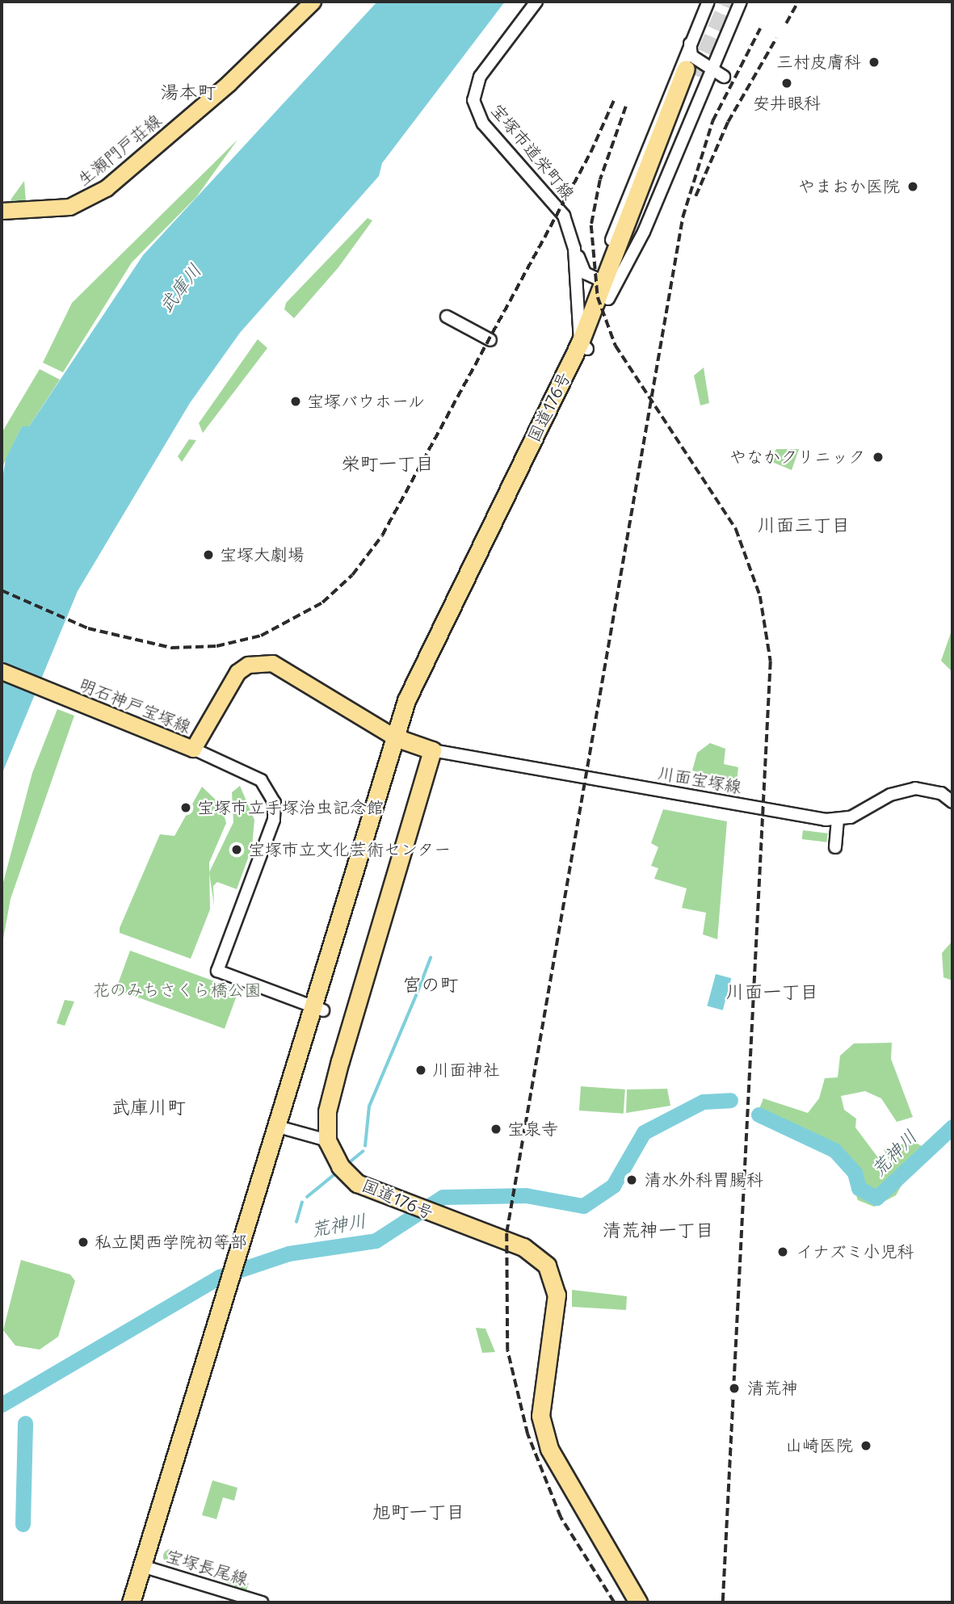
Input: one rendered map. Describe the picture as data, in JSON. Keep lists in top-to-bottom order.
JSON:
{
  "streets": {
    "highway": ["国道176号"],
    "main road": ["生瀬門戸荘線", "明石神戸宝塚線"],
    "street": ["宝塚市道栄町線", "川面宝塚線", "宝塚長尾線"]
  },
  "crossings": [
    ["宝塚市道栄町線", "国道176号"],
    ["国道176号", "明石神戸宝塚線"],
    ["国道176号", "川面宝塚線"],
    ["国道176号", "宝塚長尾線"]
  ],
  "districts": [
    "湯本町",
    "栄町一丁目",
    "川面三丁目",
    "宮の町",
    "川面一丁目",
    "武庫川町",
    "清荒神一丁目",
    "旭町一丁目"
  ],
  "water": ["武庫川", "荒神川"],
  "parks": ["花のみちさくら橋公園"],
  "places": [
    "三村皮膚科",
    "安井眼科",
    "やまおか医院",
    "宝塚バウホール",
    "やなかクリニック",
    "宝塚大劇場",
    "宝塚市立手塚治虫記念館",
    "宝塚市立文化芸術センター",
    "川面神社",
    "宝泉寺",
    "清水外科胃腸科",
    "私立関西学院初等部",
    "イナズミ小児科",
    "清荒神",
    "山崎医院"
  ]
}
